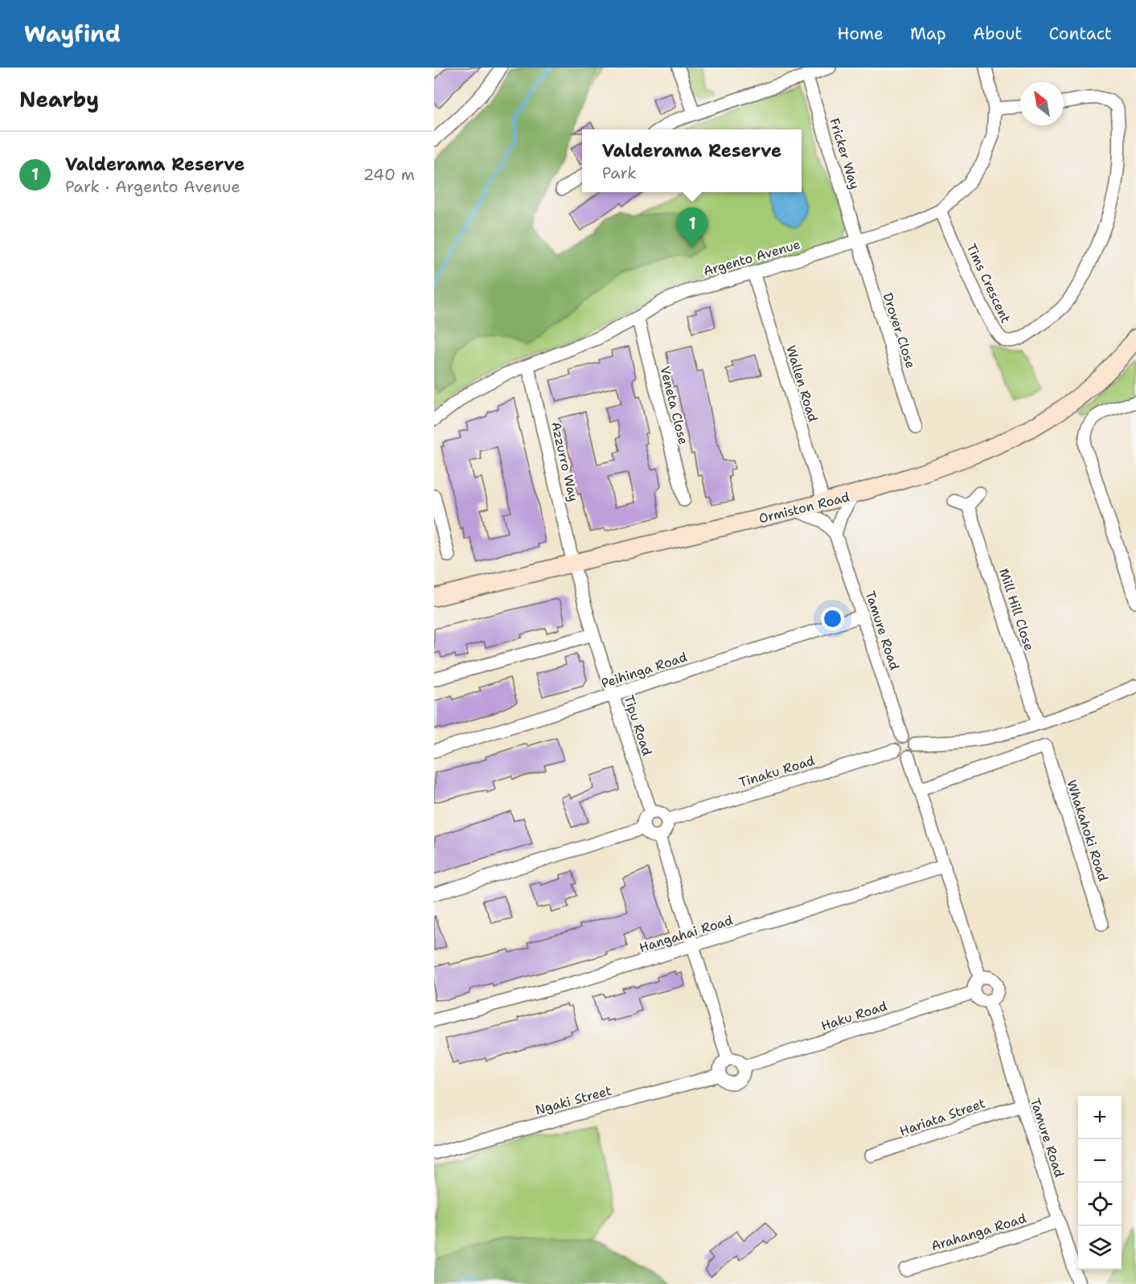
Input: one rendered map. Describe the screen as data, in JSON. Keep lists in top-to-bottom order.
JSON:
{
  "streets": {
    "main road": ["Ormiston Road"],
    "street": [
      "Fricker Way",
      "Argento Avenue",
      "Tims Crescent",
      "Drover Close",
      "Wallen Road",
      "Veneta Close",
      "Azzurro Way",
      "Mill Hill Close",
      "Tamure Road",
      "Peihinga Road",
      "Tipu Road",
      "Tinaku Road",
      "Whakahoki Road",
      "Hangahai Road",
      "Haku Road",
      "Ngaki Street",
      "Hariata Street",
      "Arahanga Road"
    ]
  },
  "crossings": [
    ["Fricker Way", "Argento Avenue"],
    ["Fricker Way", "Drover Close"],
    ["Argento Avenue", "Tims Crescent"],
    ["Argento Avenue", "Drover Close"],
    ["Argento Avenue", "Wallen Road"],
    ["Argento Avenue", "Veneta Close"],
    ["Argento Avenue", "Azzurro Way"],
    ["Wallen Road", "Ormiston Road"],
    ["Azzurro Way", "Ormiston Road"],
    ["Azzurro Way", "Tipu Road"],
    ["Ormiston Road", "Tipu Road"],
    ["Tamure Road", "Peihinga Road"],
    ["Tamure Road", "Tinaku Road"],
    ["Tamure Road", "Haku Road"],
    ["Tamure Road", "Hariata Street"],
    ["Tamure Road", "Arahanga Road"],
    ["Peihinga Road", "Tipu Road"],
    ["Tipu Road", "Tinaku Road"],
    ["Haku Road", "Ngaki Street"]
  ],
  "north": "top left",
  "page": {
    "header": "Wayfind",
    "nav": [
      "Home",
      "Map",
      "About",
      "Contact"
    ],
    "heading": "Nearby",
    "popup": ["Valderama Reserve", "Park"],
    "list": [
      {
        "mark": "1",
        "name": "Valderama Reserve",
        "note": "Park · Argento Avenue",
        "value": "240 m"
      }
    ],
    "pins": "1",
    "map_buttons": ["+", "−"]
  }
}
